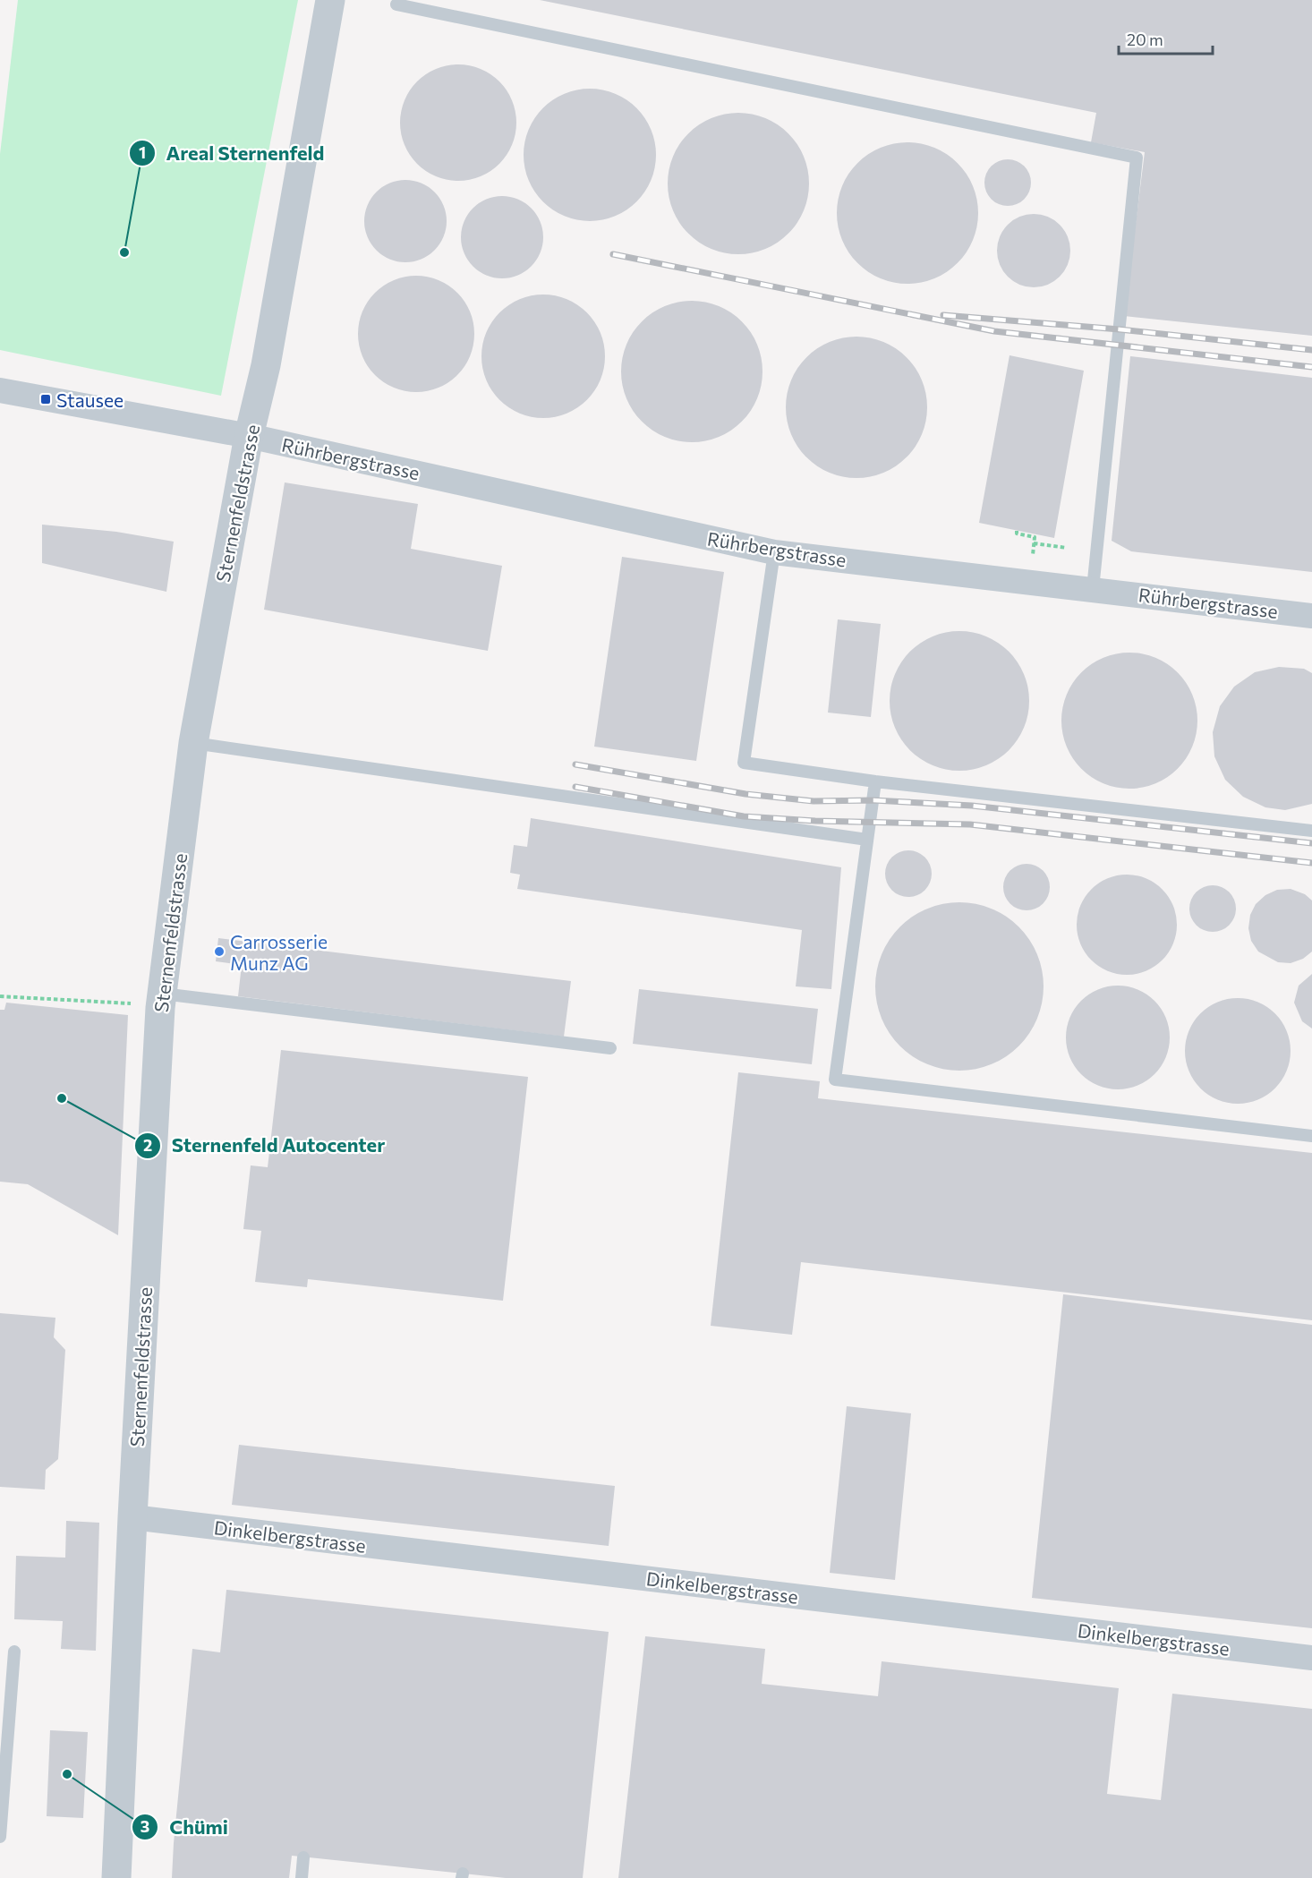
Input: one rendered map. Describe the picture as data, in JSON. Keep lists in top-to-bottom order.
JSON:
{
  "streets": {
    "street": ["Rührbergstrasse", "Sternenfeldstrasse", "Dinkelbergstrasse"]
  },
  "crossings": [
    ["Rührbergstrasse", "Sternenfeldstrasse"],
    ["Sternenfeldstrasse", "Dinkelbergstrasse"]
  ],
  "places": {
    "other": [
      "Areal Sternenfeld",
      "Carrosserie Munz AG",
      "Sternenfeld Autocenter",
      "Chümi"
    ],
    "transit": ["Stausee"]
  },
  "scale_bar": "20 m"
}
